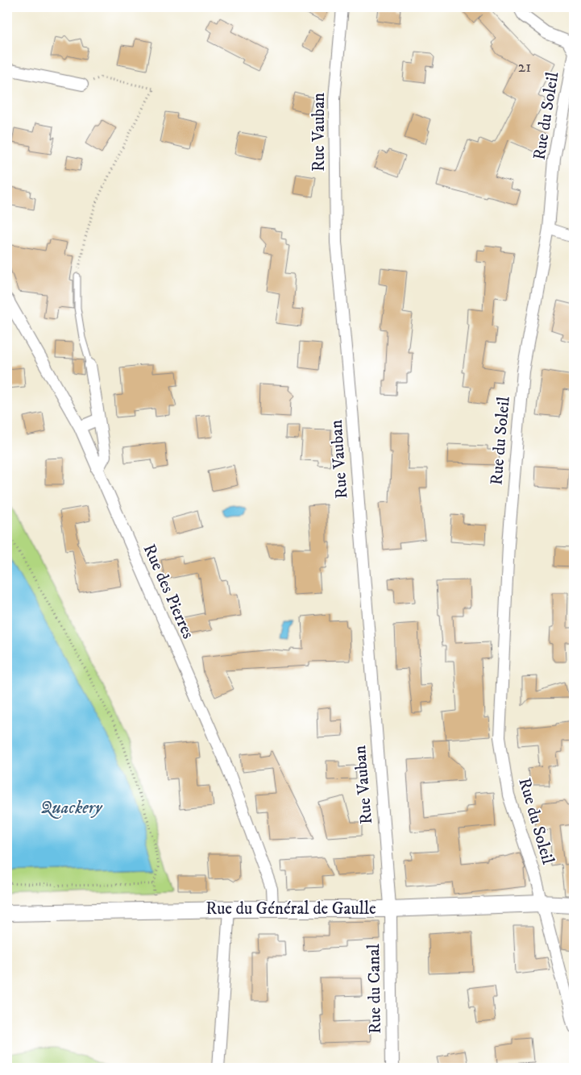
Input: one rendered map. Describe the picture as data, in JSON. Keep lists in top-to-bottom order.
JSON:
{
  "streets": {
    "street": [
      "Rue du Soleil",
      "Rue Vauban",
      "Rue des Pierres",
      "Rue du Général de Gaulle",
      "Rue du Canal"
    ]
  },
  "crossings": [
    ["Rue du Soleil", "Rue du Général de Gaulle"],
    ["Rue Vauban", "Rue du Général de Gaulle"],
    ["Rue Vauban", "Rue du Canal"],
    ["Rue des Pierres", "Rue du Général de Gaulle"],
    ["Rue du Général de Gaulle", "Rue du Canal"]
  ],
  "water": ["Quackery"],
  "house_numbers": ["21"]
}
